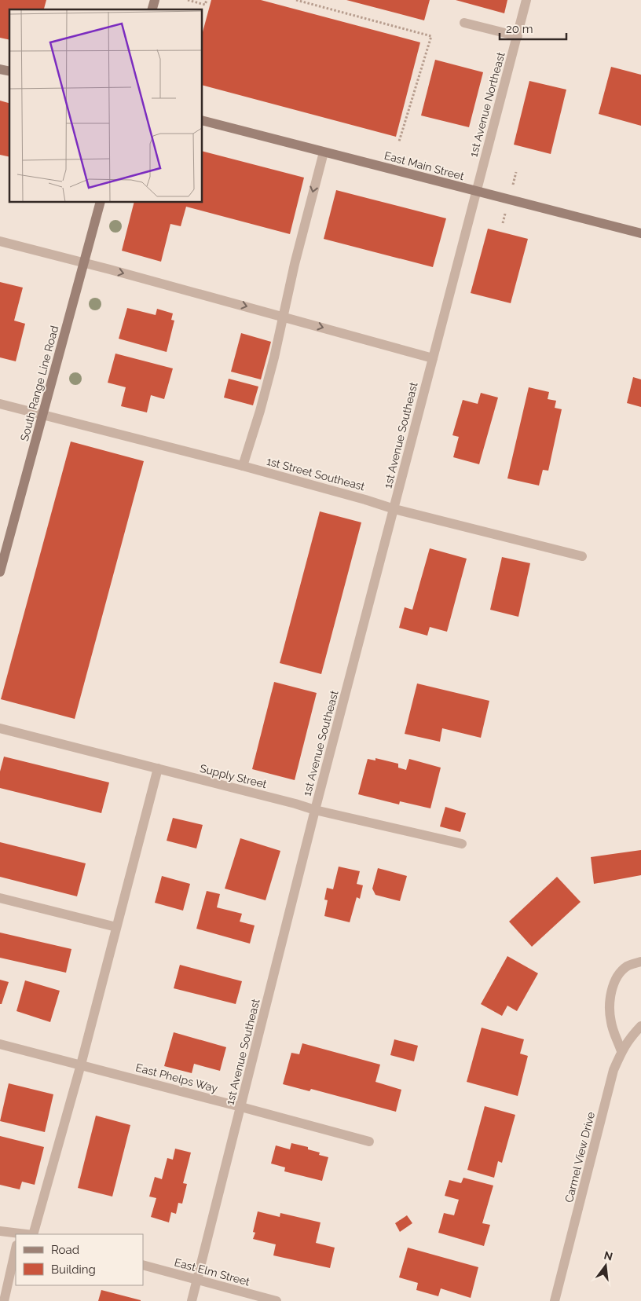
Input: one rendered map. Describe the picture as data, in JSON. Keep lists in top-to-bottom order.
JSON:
{
  "streets": {
    "main road": ["East Main Street", "South Range Line Road"],
    "street": [
      "1st Avenue Northeast",
      "1st Avenue Southeast",
      "1st Street Southeast",
      "Supply Street",
      "East Phelps Way",
      "Carmel View Drive",
      "East Elm Street"
    ]
  },
  "crossings": [
    ["1st Avenue Northeast", "East Main Street"],
    ["1st Avenue Northeast", "1st Avenue Southeast"],
    ["East Main Street", "1st Avenue Southeast"],
    ["South Range Line Road", "1st Street Southeast"],
    ["1st Avenue Southeast", "1st Street Southeast"],
    ["1st Avenue Southeast", "Supply Street"],
    ["1st Avenue Southeast", "East Phelps Way"],
    ["1st Avenue Southeast", "East Elm Street"]
  ],
  "legend": ["Road", "Building"],
  "scale_bar": "20 m",
  "north": "top"
}
